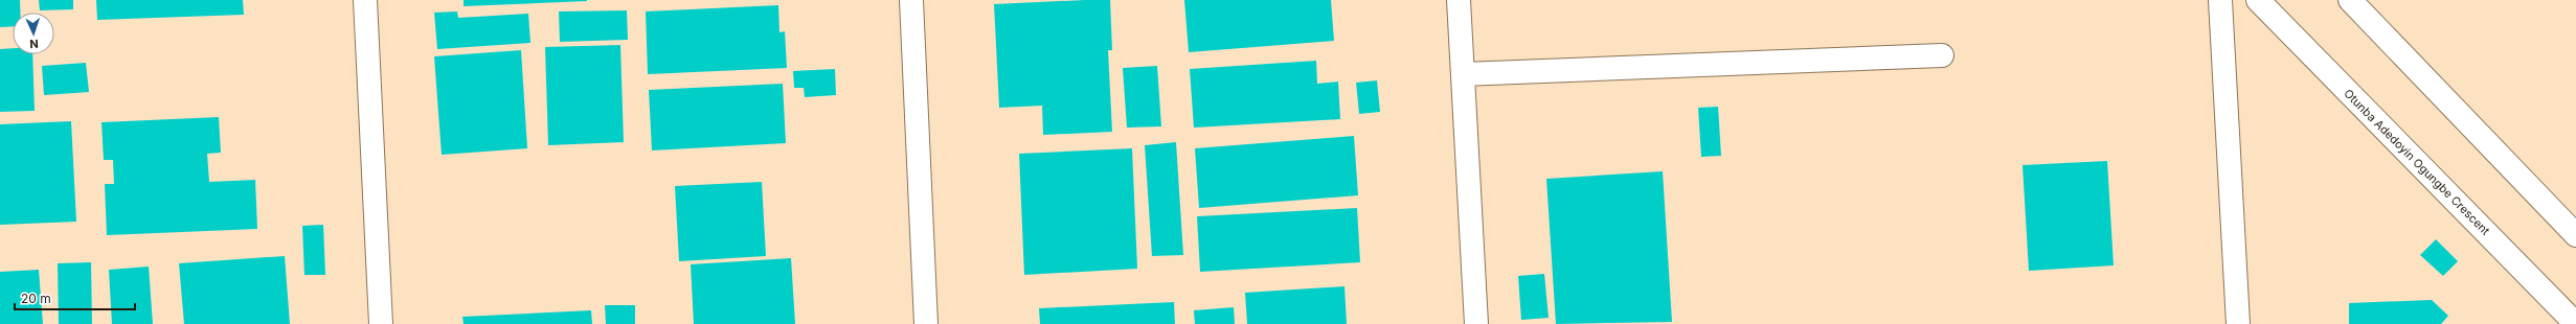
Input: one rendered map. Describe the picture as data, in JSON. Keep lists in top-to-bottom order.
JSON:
{
  "streets": {
    "street": ["Otunba Adedoyin Ogungbe Crescent"]
  },
  "scale_bar": "20 m",
  "north": "bottom"
}
